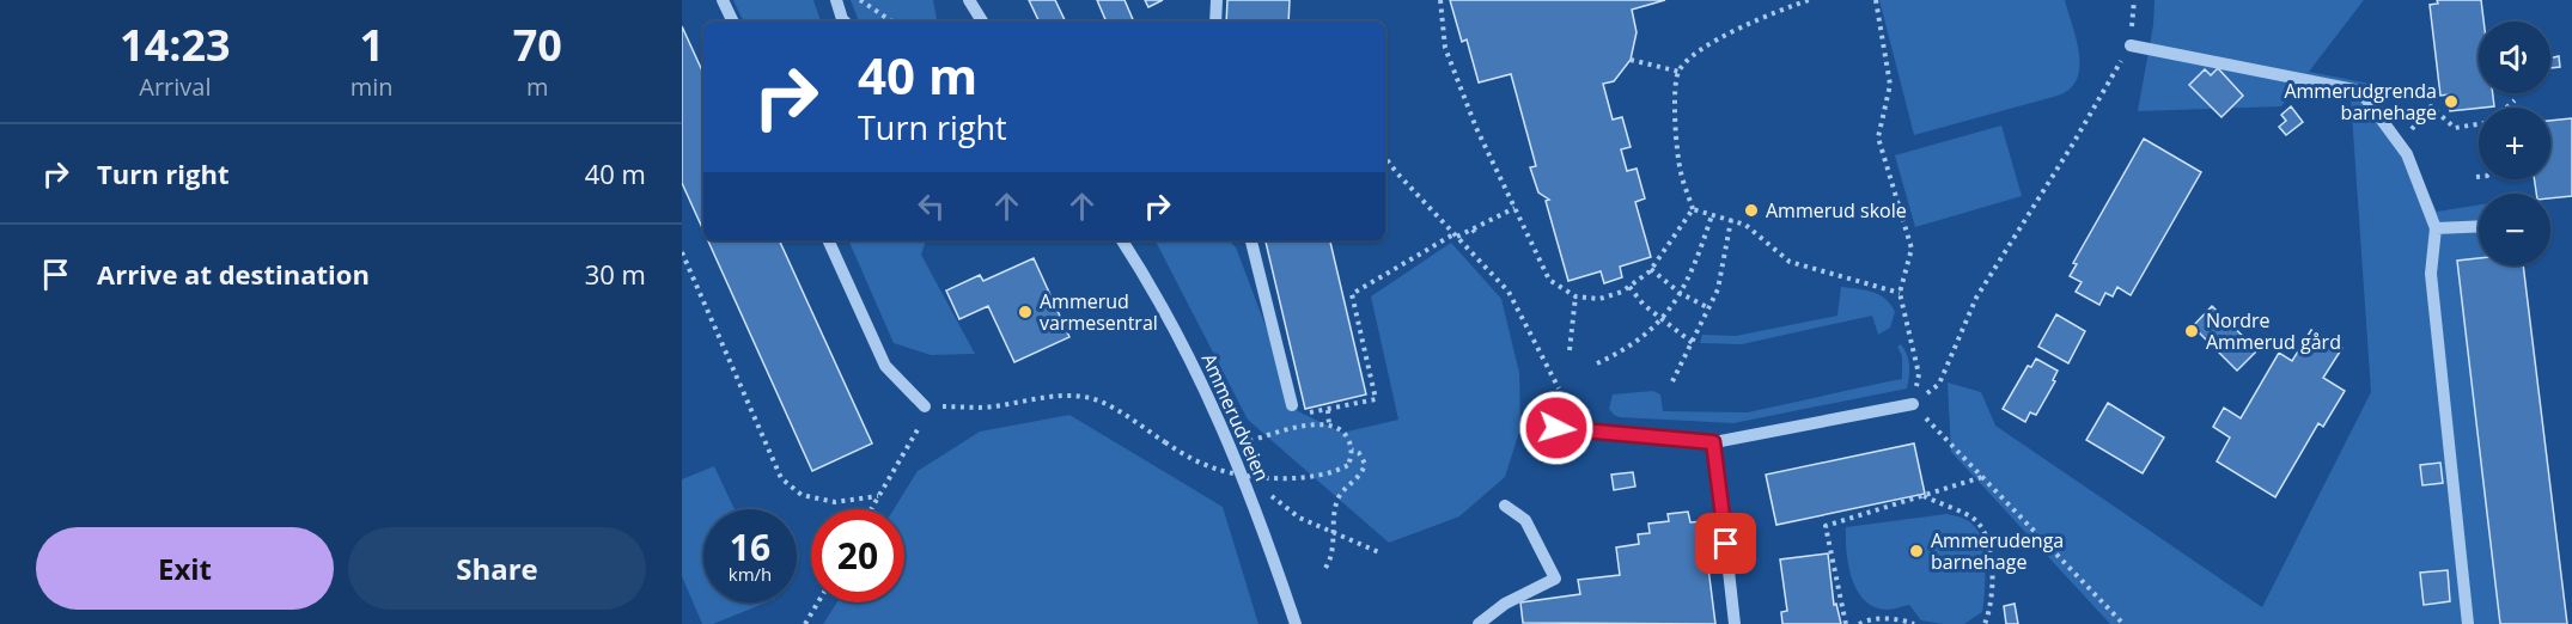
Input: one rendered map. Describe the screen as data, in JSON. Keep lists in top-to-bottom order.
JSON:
{
  "streets": {
    "street": ["Ammerudveien"]
  },
  "places": [
    "Ammerudgrenda barnehage",
    "Ammerud skole",
    "Ammerud varmesentral",
    "Nordre Ammerud gård",
    "Ammerudenga barnehage"
  ],
  "page": {
    "eta": [
      "14:23",
      "Arrival",
      "1",
      "min",
      "70",
      "m"
    ],
    "map_buttons": ["+", "−"],
    "turn": ["40 m", "Turn right"],
    "list": [
      {
        "name": "Turn right",
        "value": "40 m"
      },
      {
        "name": "Arrive at destination",
        "value": "30 m"
      }
    ],
    "speed": "16 km/h",
    "limit": "20",
    "buttons": ["Exit", "Share"]
  }
}
